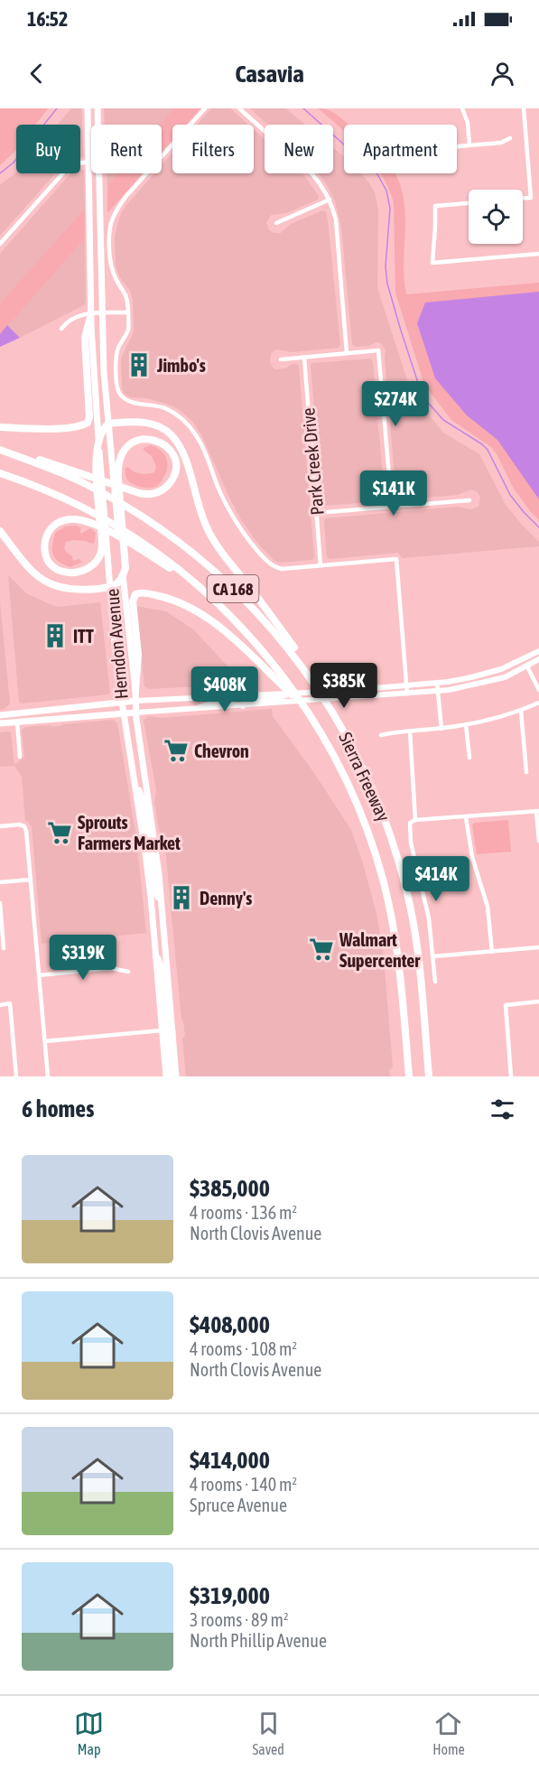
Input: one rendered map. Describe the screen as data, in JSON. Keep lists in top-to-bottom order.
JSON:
{
  "streets": {
    "highway": ["CA 168", "Sierra Freeway"],
    "main road": ["Herndon Avenue"],
    "street": ["Park Creek Drive"]
  },
  "places": {
    "building": ["Jimbo's", "ITT", "Denny's"],
    "supermarket": ["Chevron", "Sprouts Farmers Market", "Walmart Supercenter"]
  },
  "page": {
    "status": "16:52",
    "header": "Casavia",
    "chip": [
      "Buy",
      "Rent",
      "Filters",
      "New",
      "Apartment"
    ],
    "price": [
      "$274K",
      "$141K",
      "$385K",
      "$408K",
      "$414K",
      "$319K"
    ],
    "heading": "6 homes",
    "list": [
      {
        "name": "$385,000",
        "note": "4 rooms · 136 m² · North Clovis Avenue"
      },
      {
        "name": "$408,000",
        "note": "4 rooms · 108 m² · North Clovis Avenue"
      },
      {
        "name": "$414,000",
        "note": "4 rooms · 140 m² · Spruce Avenue"
      },
      {
        "name": "$319,000",
        "note": "3 rooms · 89 m² · North Phillip Avenue"
      }
    ],
    "tabs": ["Map", "Saved", "Home"]
  }
}
